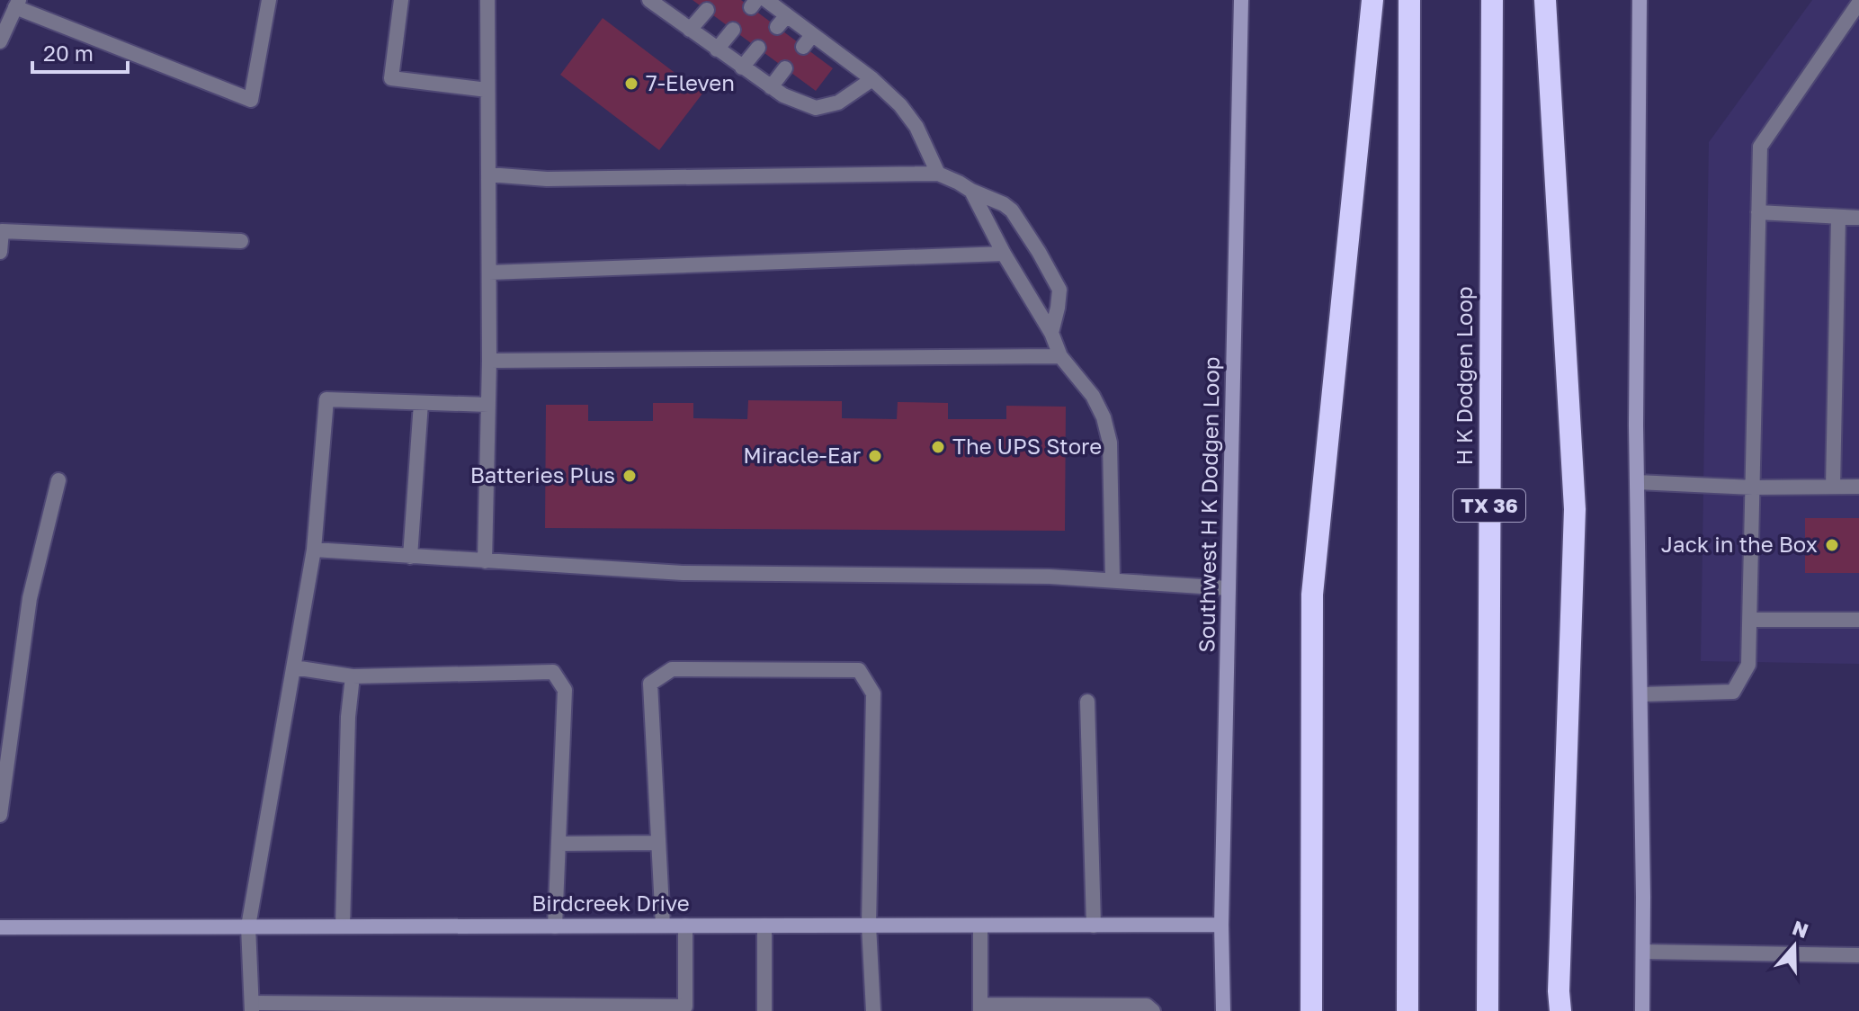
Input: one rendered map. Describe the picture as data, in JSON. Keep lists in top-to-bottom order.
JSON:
{
  "streets": {
    "highway": ["H K Dodgen Loop", "TX 36"],
    "main road": ["Southwest H K Dodgen Loop", "Birdcreek Drive"]
  },
  "crossings": [
    ["Southwest H K Dodgen Loop", "Birdcreek Drive"]
  ],
  "places": [
    "7-Eleven",
    "The UPS Store",
    "Miracle-Ear",
    "Batteries Plus",
    "Jack in the Box"
  ],
  "scale_bar": "20 m",
  "north": "top"
}
